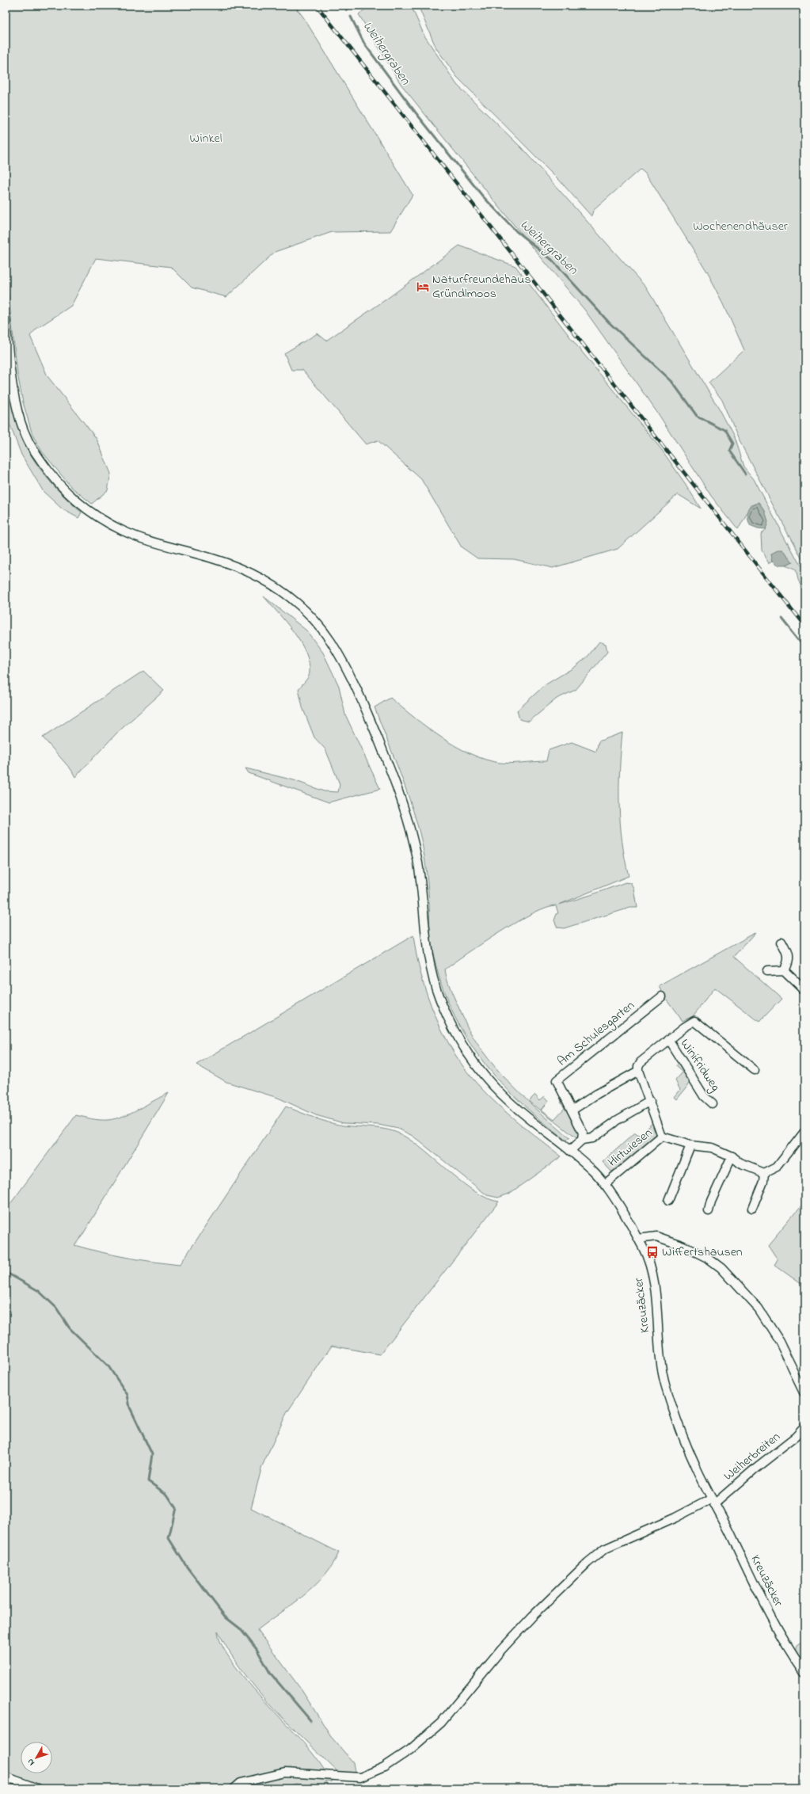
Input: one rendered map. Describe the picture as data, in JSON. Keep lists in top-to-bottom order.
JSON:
{
  "streets": {
    "street": [
      "Am Schulesgarten",
      "Winifridweg",
      "Hirtwiesen",
      "Kreuzäcker",
      "Weiherbreiten"
    ]
  },
  "crossings": [
    ["Hirtwiesen", "Kreuzäcker"],
    ["Kreuzäcker", "Weiherbreiten"]
  ],
  "water": ["Weihergraben"],
  "parks": ["Winkel", "Wochenendhäuser"],
  "places": {
    "hotel": ["Naturfreundehaus Gründlmoos"],
    "bus stop": ["Wiffertshausen"]
  },
  "north": "bottom left"
}
